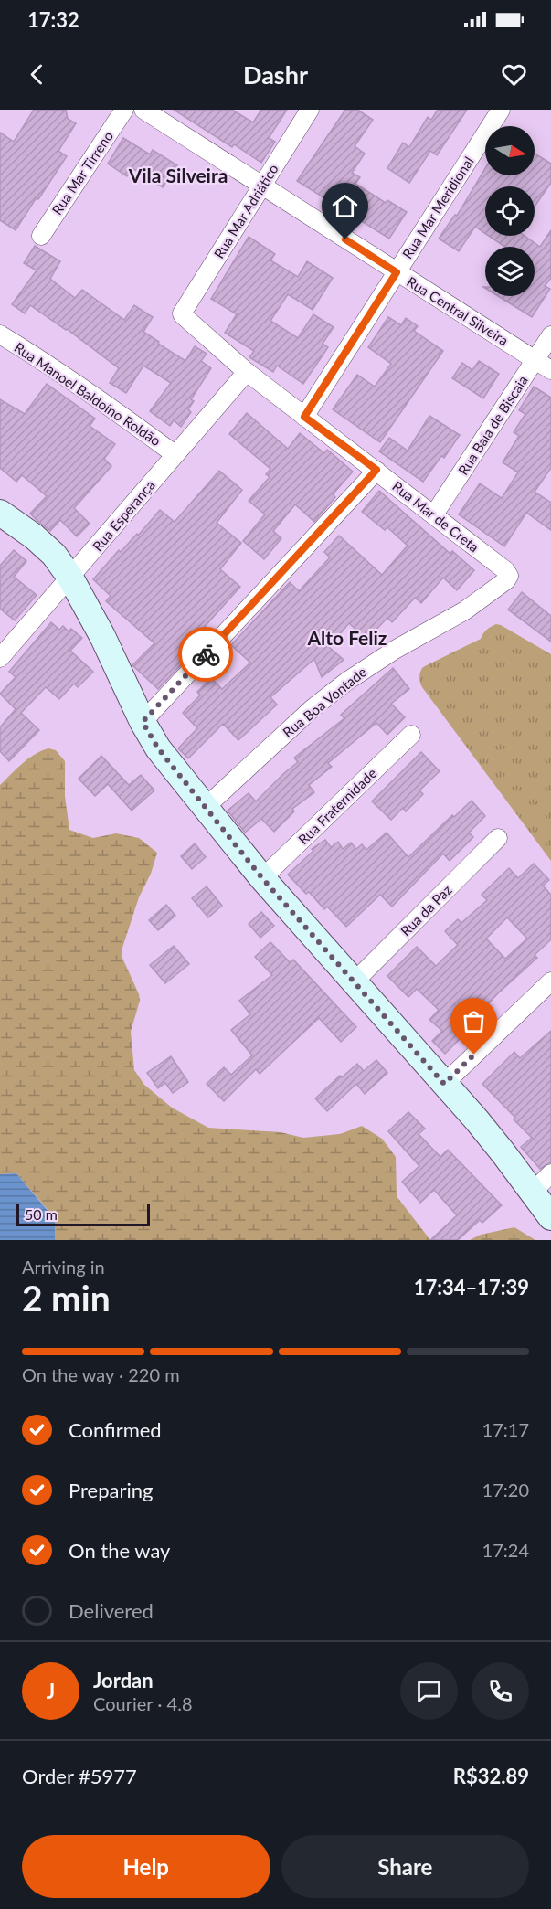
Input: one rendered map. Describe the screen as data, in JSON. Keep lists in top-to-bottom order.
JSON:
{
  "streets": {
    "street": [
      "Rua Mar Tirreno",
      "Rua Mar Meridional",
      "Rua Mar Adriático",
      "Rua Central Silveira",
      "Rua Manoel Baldoíno Roldão",
      "Rua Baía de Biscaia",
      "Rua Esperança",
      "Rua Mar de Creta",
      "Rua Boa Vontade",
      "Rua Fraternidade",
      "Rua da Paz"
    ]
  },
  "crossings": [
    ["Rua Mar Meridional", "Rua Central Silveira"],
    ["Rua Mar Meridional", "Rua Mar de Creta"],
    ["Rua Mar Adriático", "Rua Central Silveira"],
    ["Rua Mar Adriático", "Rua Mar de Creta"],
    ["Rua Central Silveira", "Rua Baía de Biscaia"],
    ["Rua Manoel Baldoíno Roldão", "Rua Esperança"],
    ["Rua Baía de Biscaia", "Rua Mar de Creta"],
    ["Rua Esperança", "Rua Mar de Creta"],
    ["Rua Mar de Creta", "Rua Boa Vontade"]
  ],
  "districts": ["Vila Silveira", "Alto Feliz"],
  "scale_bar": "50 m",
  "north": "right",
  "page": {
    "status": "17:32",
    "header": "Dashr",
    "scale": "50 m",
    "heading": ["2 min", "Arriving in", "17:34–17:39"],
    "panel": [
      "Jordan",
      "Courier · 4.8",
      "Order #5977",
      "R$32.89"
    ],
    "bar": "On the way · 220 m",
    "list": [
      ["Confirmed", "17:17"],
      ["Preparing", "17:20"],
      ["On the way", "17:24"],
      "Delivered"
    ],
    "round": "J",
    "buttons": ["Help", "Share"]
  }
}
